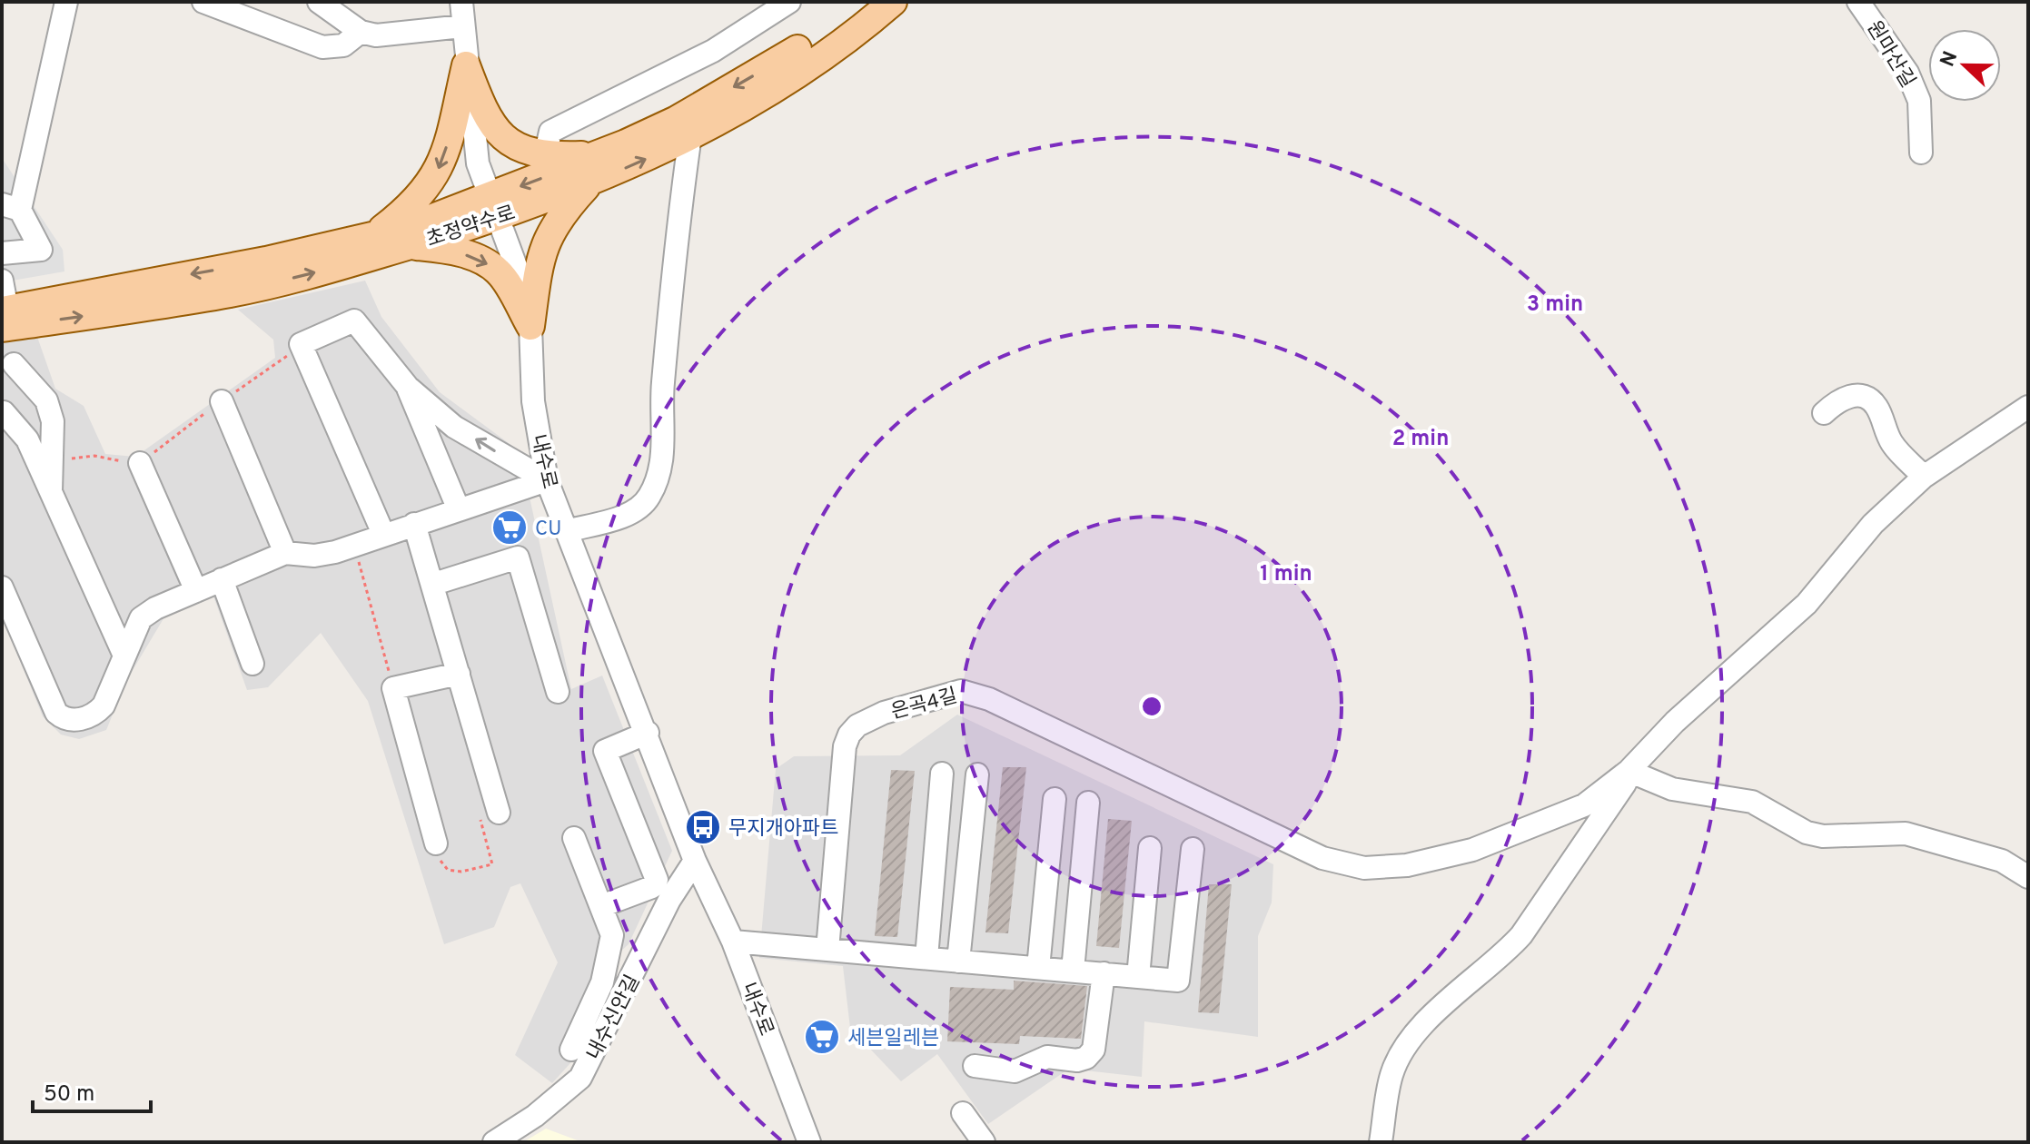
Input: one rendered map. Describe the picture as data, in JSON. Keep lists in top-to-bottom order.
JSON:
{
  "streets": {
    "main road": ["초정약수로"],
    "street": [
      "원마산길",
      "내수로",
      "은곡4길",
      "내수신안길"
    ]
  },
  "crossings": [
    ["초정약수로", "내수로"],
    ["내수로", "내수신안길"]
  ],
  "places": {
    "supermarket": ["CU", "세븐일레븐"],
    "bus stop": ["무지개아파트"]
  },
  "scale_bar": "50 m",
  "north": "left",
  "rings": ["3 min", "2 min", "1 min"]
}
